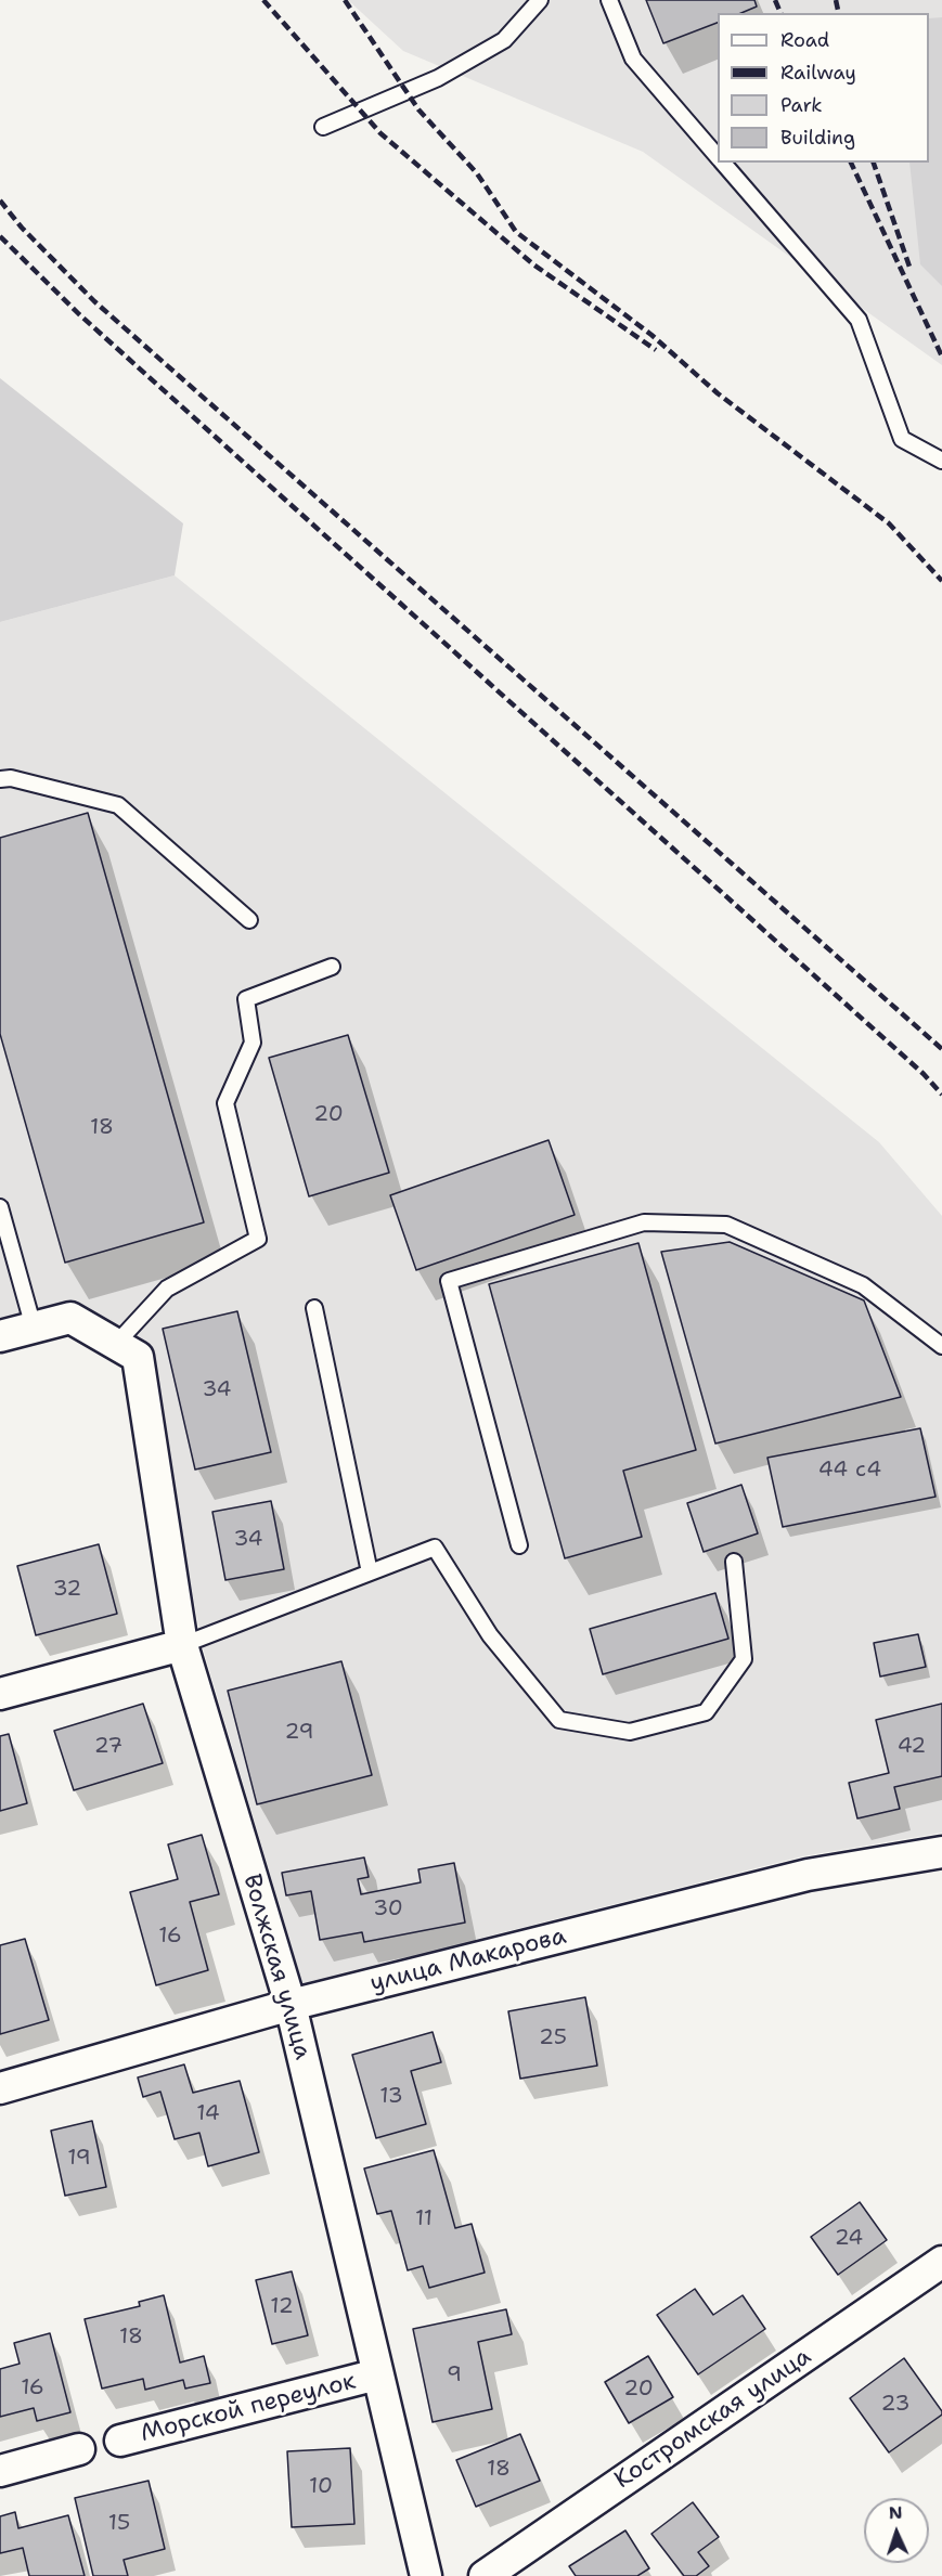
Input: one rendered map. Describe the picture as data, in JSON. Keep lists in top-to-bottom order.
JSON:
{
  "streets": {
    "street": [
      "улица Макарова",
      "Волжская улица",
      "Морской переулок",
      "Костромская улица"
    ]
  },
  "crossings": [
    ["улица Макарова", "Волжская улица"],
    ["Волжская улица", "Морской переулок"]
  ],
  "house_numbers": [
    "20",
    "18",
    "34",
    "44 с4",
    "34",
    "32",
    "29",
    "27",
    "42",
    "30",
    "16",
    "25",
    "13",
    "14",
    "19",
    "11",
    "24",
    "12",
    "18",
    "9",
    "16",
    "20",
    "23",
    "18",
    "10",
    "15"
  ],
  "legend": [
    "Road",
    "Railway",
    "Park",
    "Building"
  ],
  "north": "top"
}
